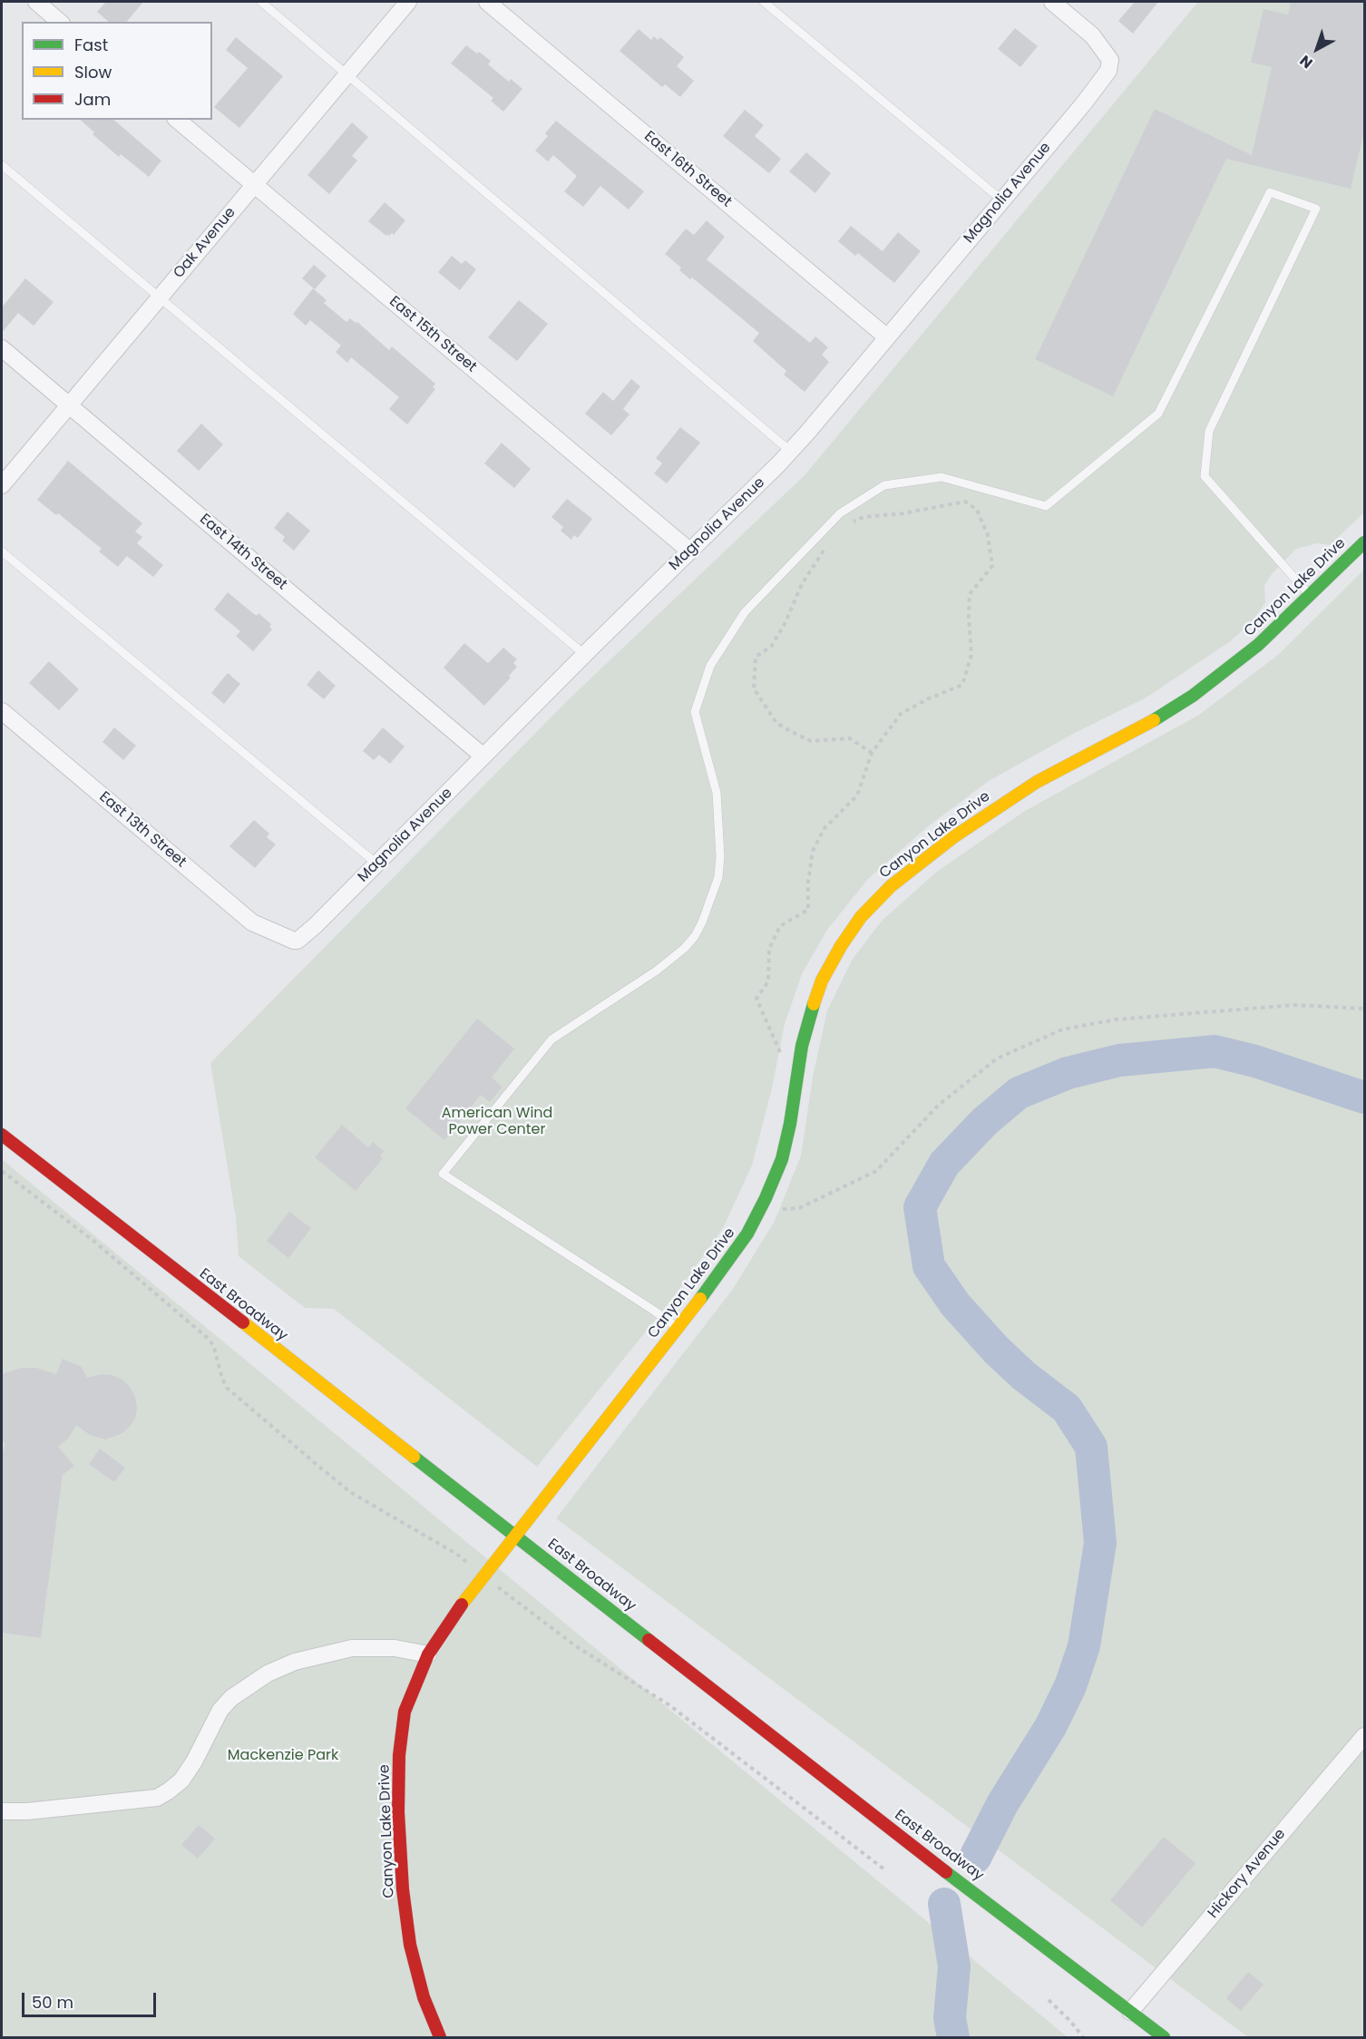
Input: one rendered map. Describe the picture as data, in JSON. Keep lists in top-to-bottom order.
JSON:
{
  "streets": {
    "street": [
      "East 16th Street",
      "Magnolia Avenue",
      "Oak Avenue",
      "East 15th Street",
      "East 14th Street",
      "Canyon Lake Drive",
      "East 13th Street",
      "East Broadway",
      "Hickory Avenue"
    ]
  },
  "crossings": [
    ["East 16th Street", "Magnolia Avenue"],
    ["Magnolia Avenue", "East 15th Street"],
    ["Magnolia Avenue", "East 14th Street"],
    ["Magnolia Avenue", "East 13th Street"],
    ["Oak Avenue", "East 15th Street"],
    ["Oak Avenue", "East 14th Street"],
    ["Canyon Lake Drive", "East Broadway"],
    ["East Broadway", "Hickory Avenue"]
  ],
  "parks": ["American Wind Power Center", "Mackenzie Park"],
  "legend": ["Fast", "Slow", "Jam"],
  "scale_bar": "50 m",
  "north": "bottom left"
}
